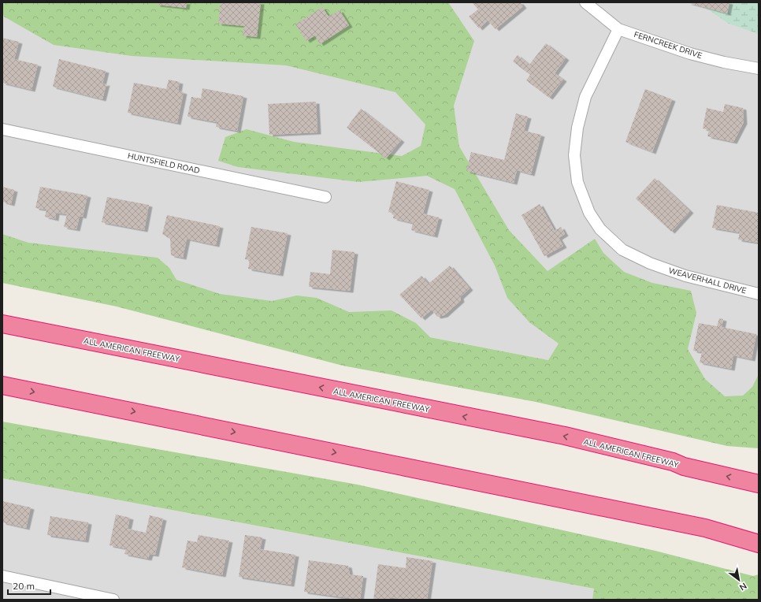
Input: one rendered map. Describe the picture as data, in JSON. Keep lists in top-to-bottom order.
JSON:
{
  "streets": {
    "highway": ["ALL AMERICAN FREEWAY"],
    "street": ["FERNCREEK DRIVE", "HUNTSFIELD ROAD", "WEAVERHALL DRIVE"]
  },
  "crossings": [
    ["FERNCREEK DRIVE", "WEAVERHALL DRIVE"]
  ],
  "scale_bar": "20 m",
  "north": "bottom right"
}
